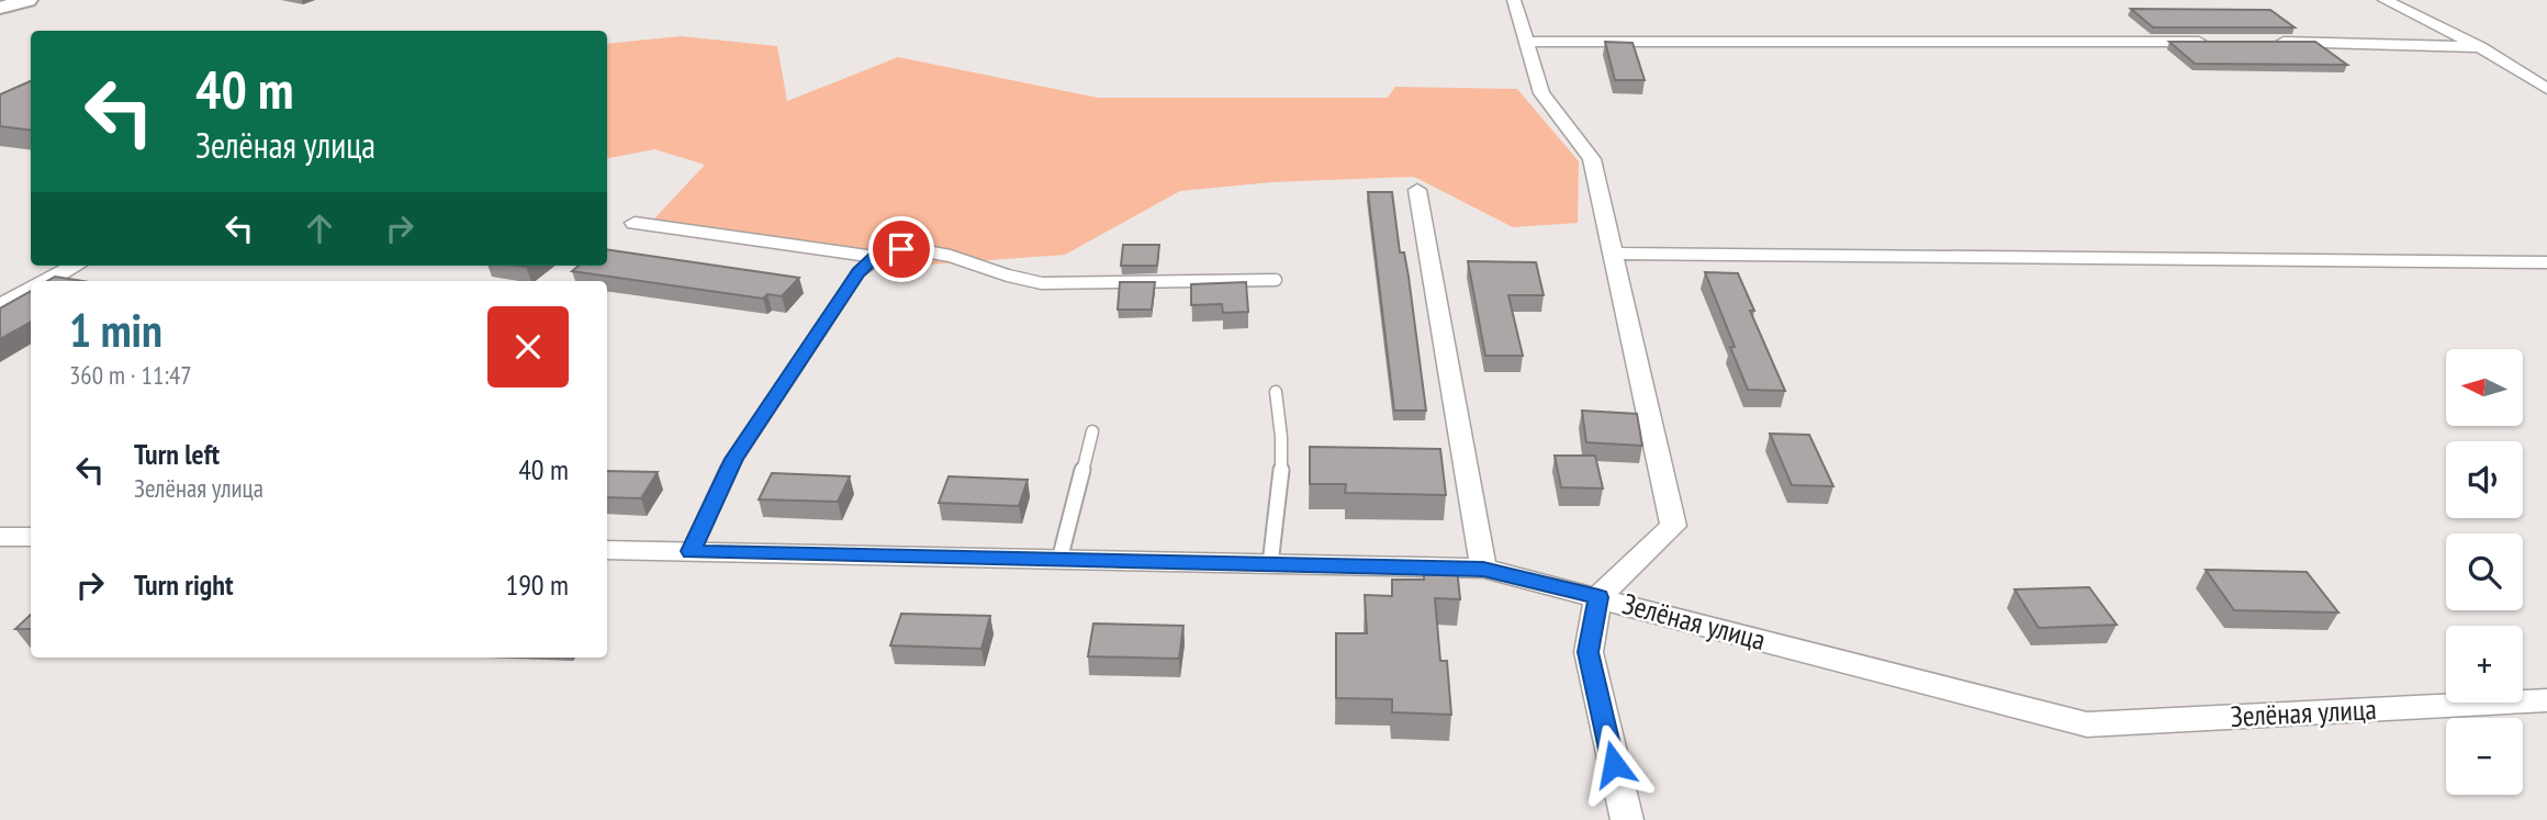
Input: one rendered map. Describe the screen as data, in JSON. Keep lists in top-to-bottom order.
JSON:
{
  "streets": {
    "street": ["Зелёная улица"]
  },
  "north": "left",
  "page": {
    "turn": ["40 m", "Зелёная улица"],
    "heading": ["1 min", "360 m · 11:47"],
    "map_buttons": ["+", "−"],
    "list": [
      {
        "name": "Turn left",
        "note": "Зелёная улица",
        "value": "40 m"
      },
      {
        "name": "Turn right",
        "value": "190 m"
      }
    ]
  }
}
